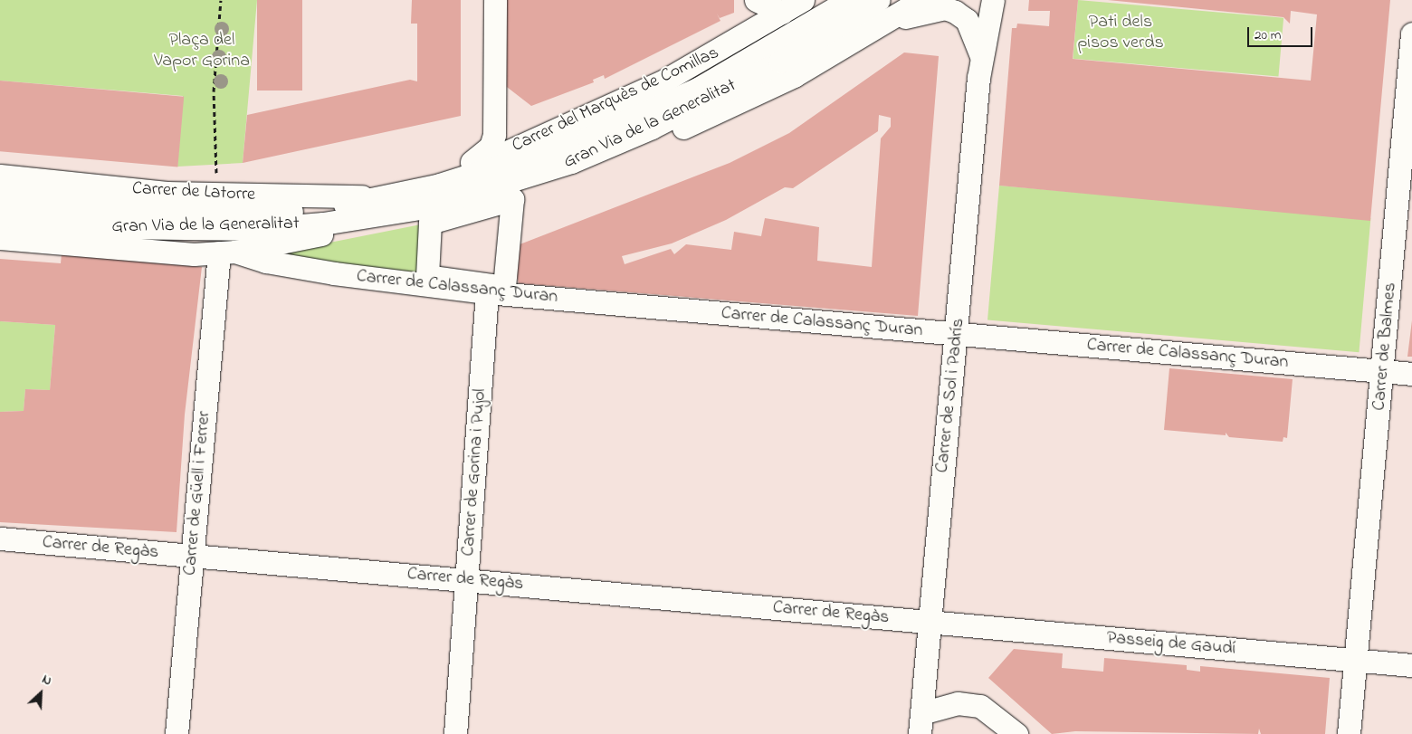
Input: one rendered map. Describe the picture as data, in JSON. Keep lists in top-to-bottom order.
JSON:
{
  "streets": {
    "street": [
      "Carrer del Marquès de Comillas",
      "Gran Via de la Generalitat",
      "Carrer de Latorre",
      "Carrer de Calassanç Duran",
      "Carrer de Balmes",
      "Carrer de Sol i Padrís",
      "Carrer de Gorina i Pujol",
      "Carrer de Güell i Ferrer",
      "Carrer de Regàs",
      "Passeig de Gaudí"
    ]
  },
  "crossings": [
    ["Carrer del Marquès de Comillas", "Gran Via de la Generalitat"],
    ["Gran Via de la Generalitat", "Carrer de Latorre"],
    ["Carrer de Calassanç Duran", "Carrer de Balmes"],
    ["Carrer de Calassanç Duran", "Carrer de Sol i Padrís"],
    ["Carrer de Calassanç Duran", "Carrer de Gorina i Pujol"],
    ["Carrer de Calassanç Duran", "Carrer de Güell i Ferrer"],
    ["Carrer de Balmes", "Passeig de Gaudí"],
    ["Carrer de Sol i Padrís", "Carrer de Regàs"],
    ["Carrer de Sol i Padrís", "Passeig de Gaudí"],
    ["Carrer de Gorina i Pujol", "Carrer de Regàs"],
    ["Carrer de Güell i Ferrer", "Carrer de Regàs"],
    ["Carrer de Regàs", "Passeig de Gaudí"]
  ],
  "parks": ["Pati dels pisos verds", "Plaça del Vapor Gorina"],
  "scale_bar": "20 m",
  "north": "top right"
}
